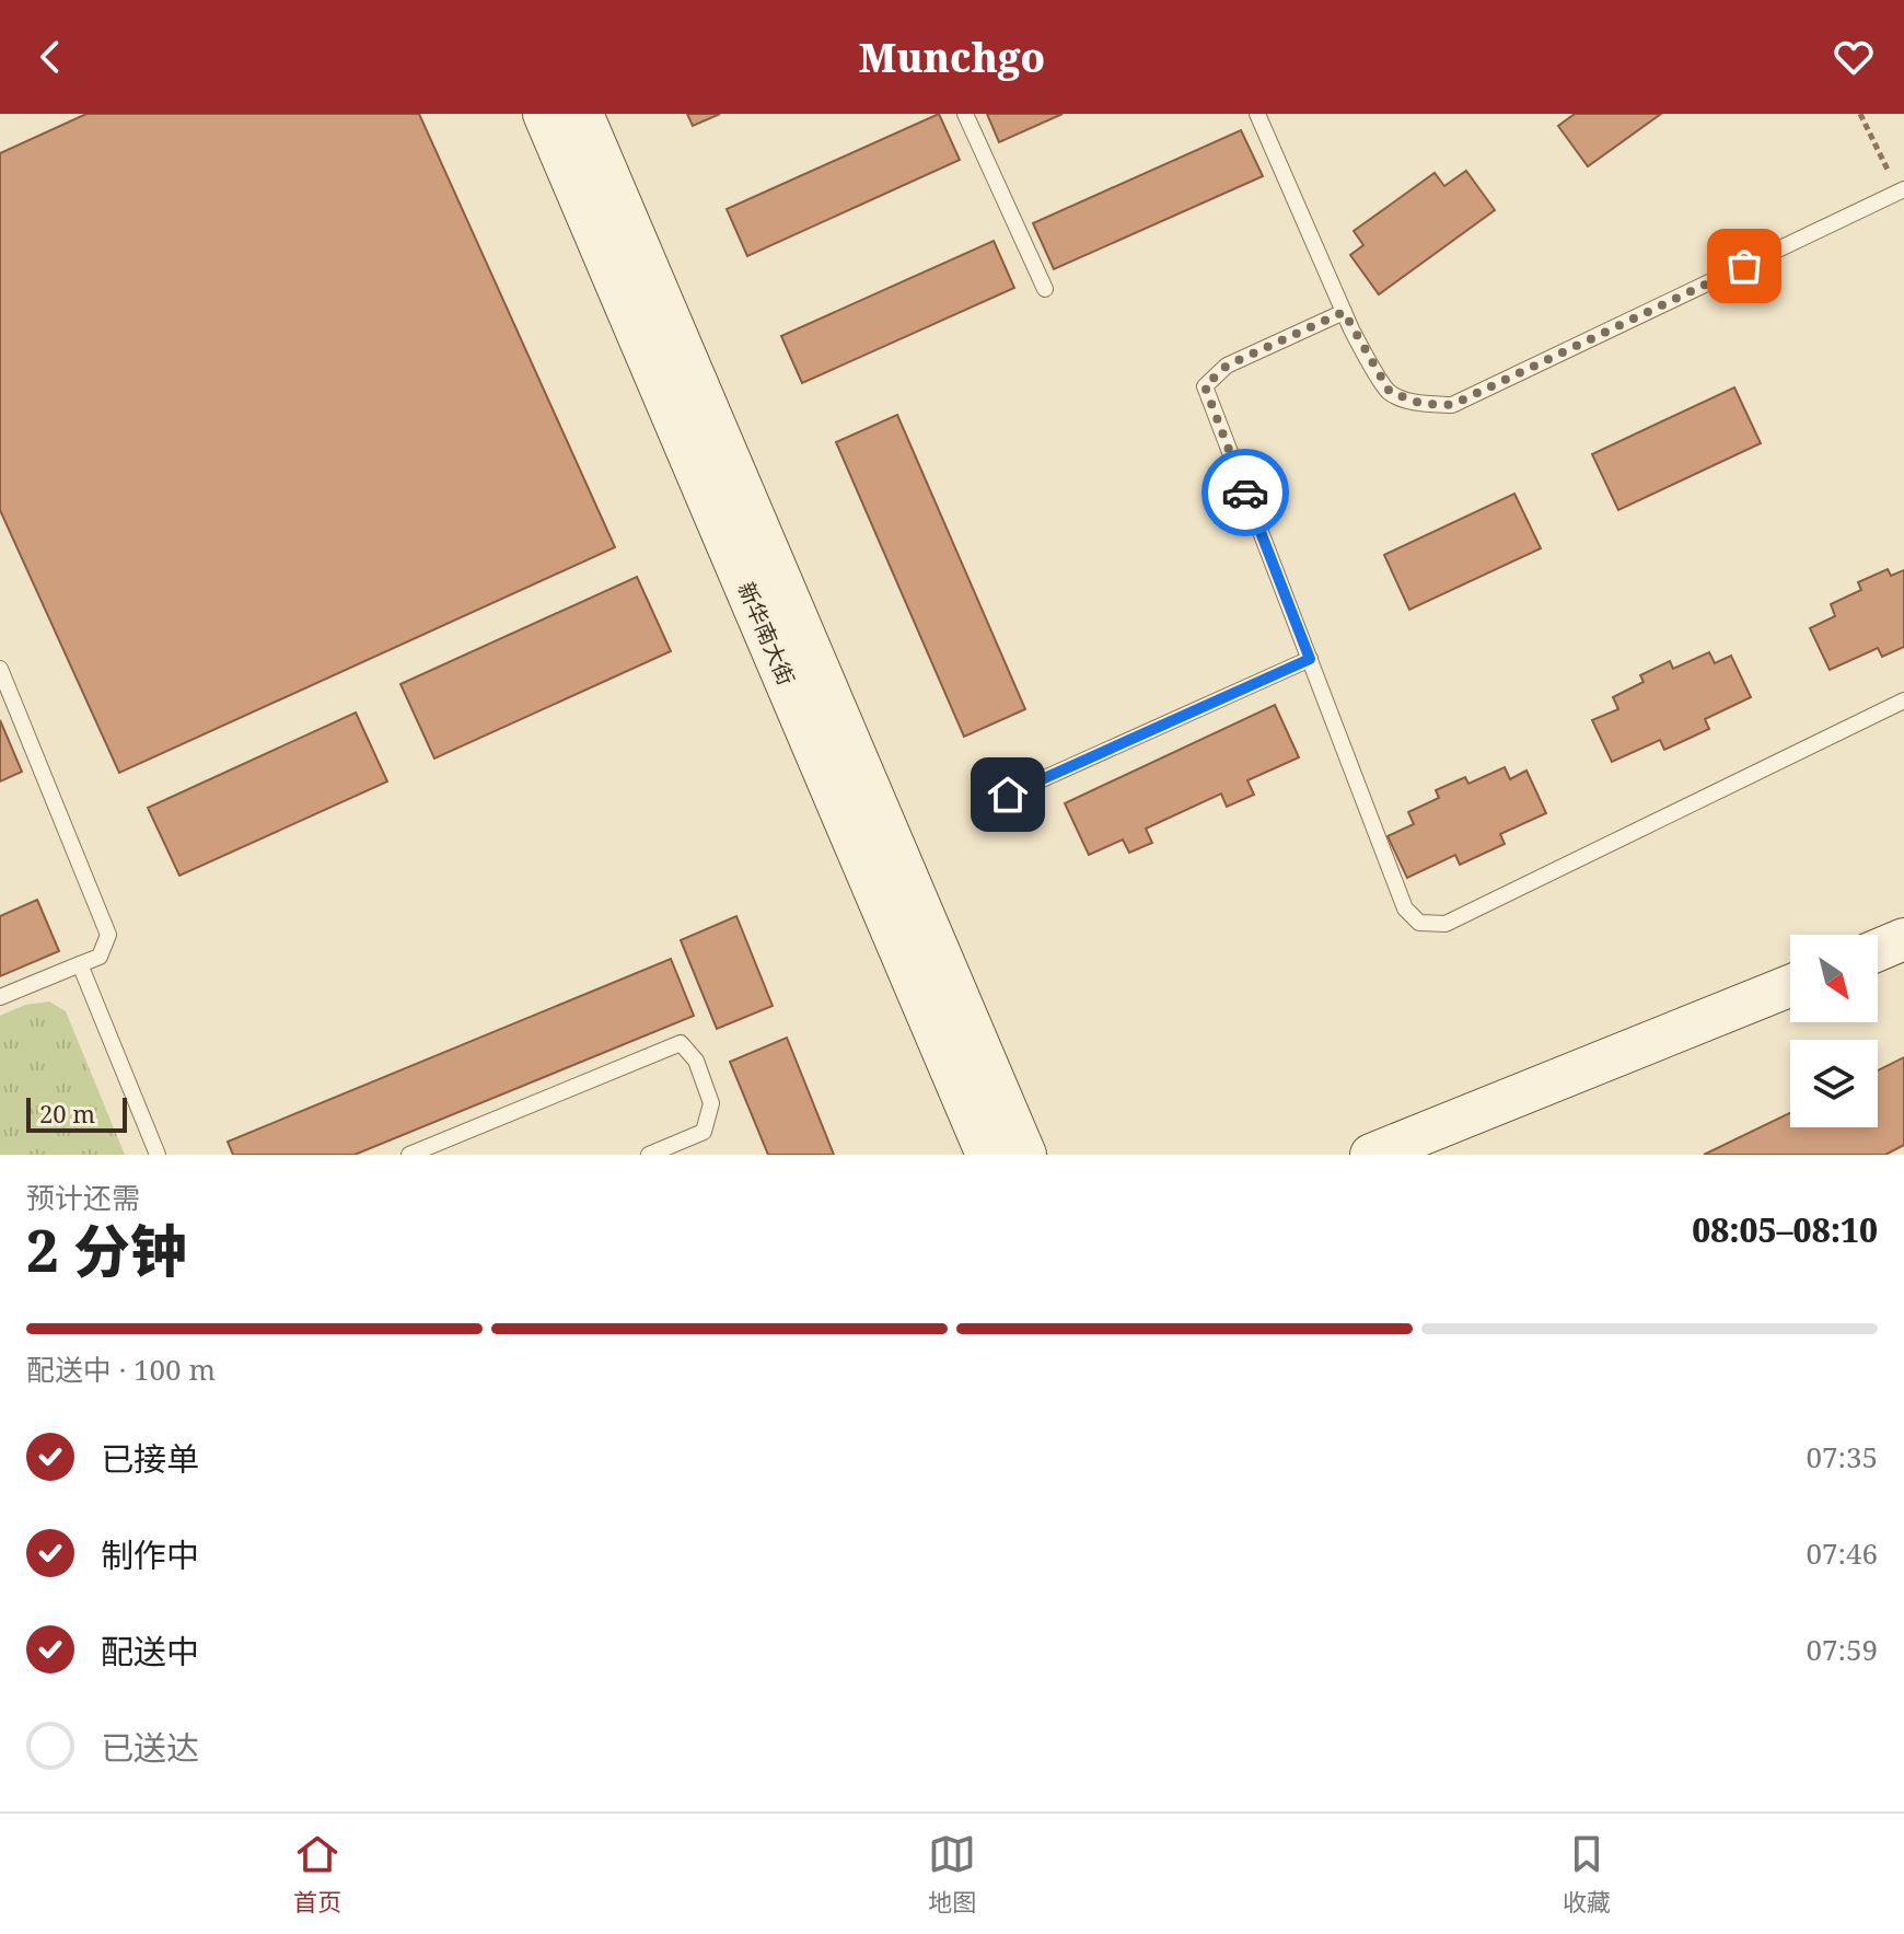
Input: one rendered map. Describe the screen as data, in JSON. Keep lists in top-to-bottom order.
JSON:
{
  "streets": {
    "main road": ["新华南大街"]
  },
  "scale_bar": "20 m",
  "north": "bottom right",
  "page": {
    "header": "Munchgo",
    "scale": "20 m",
    "heading": ["2 分钟", "预计还需", "08:05–08:10"],
    "bar": "配送中 · 100 m",
    "list": [
      ["已接单", "07:35"],
      ["制作中", "07:46"],
      ["配送中", "07:59"],
      "已送达"
    ],
    "tabs": ["首页", "地图", "收藏"]
  }
}
